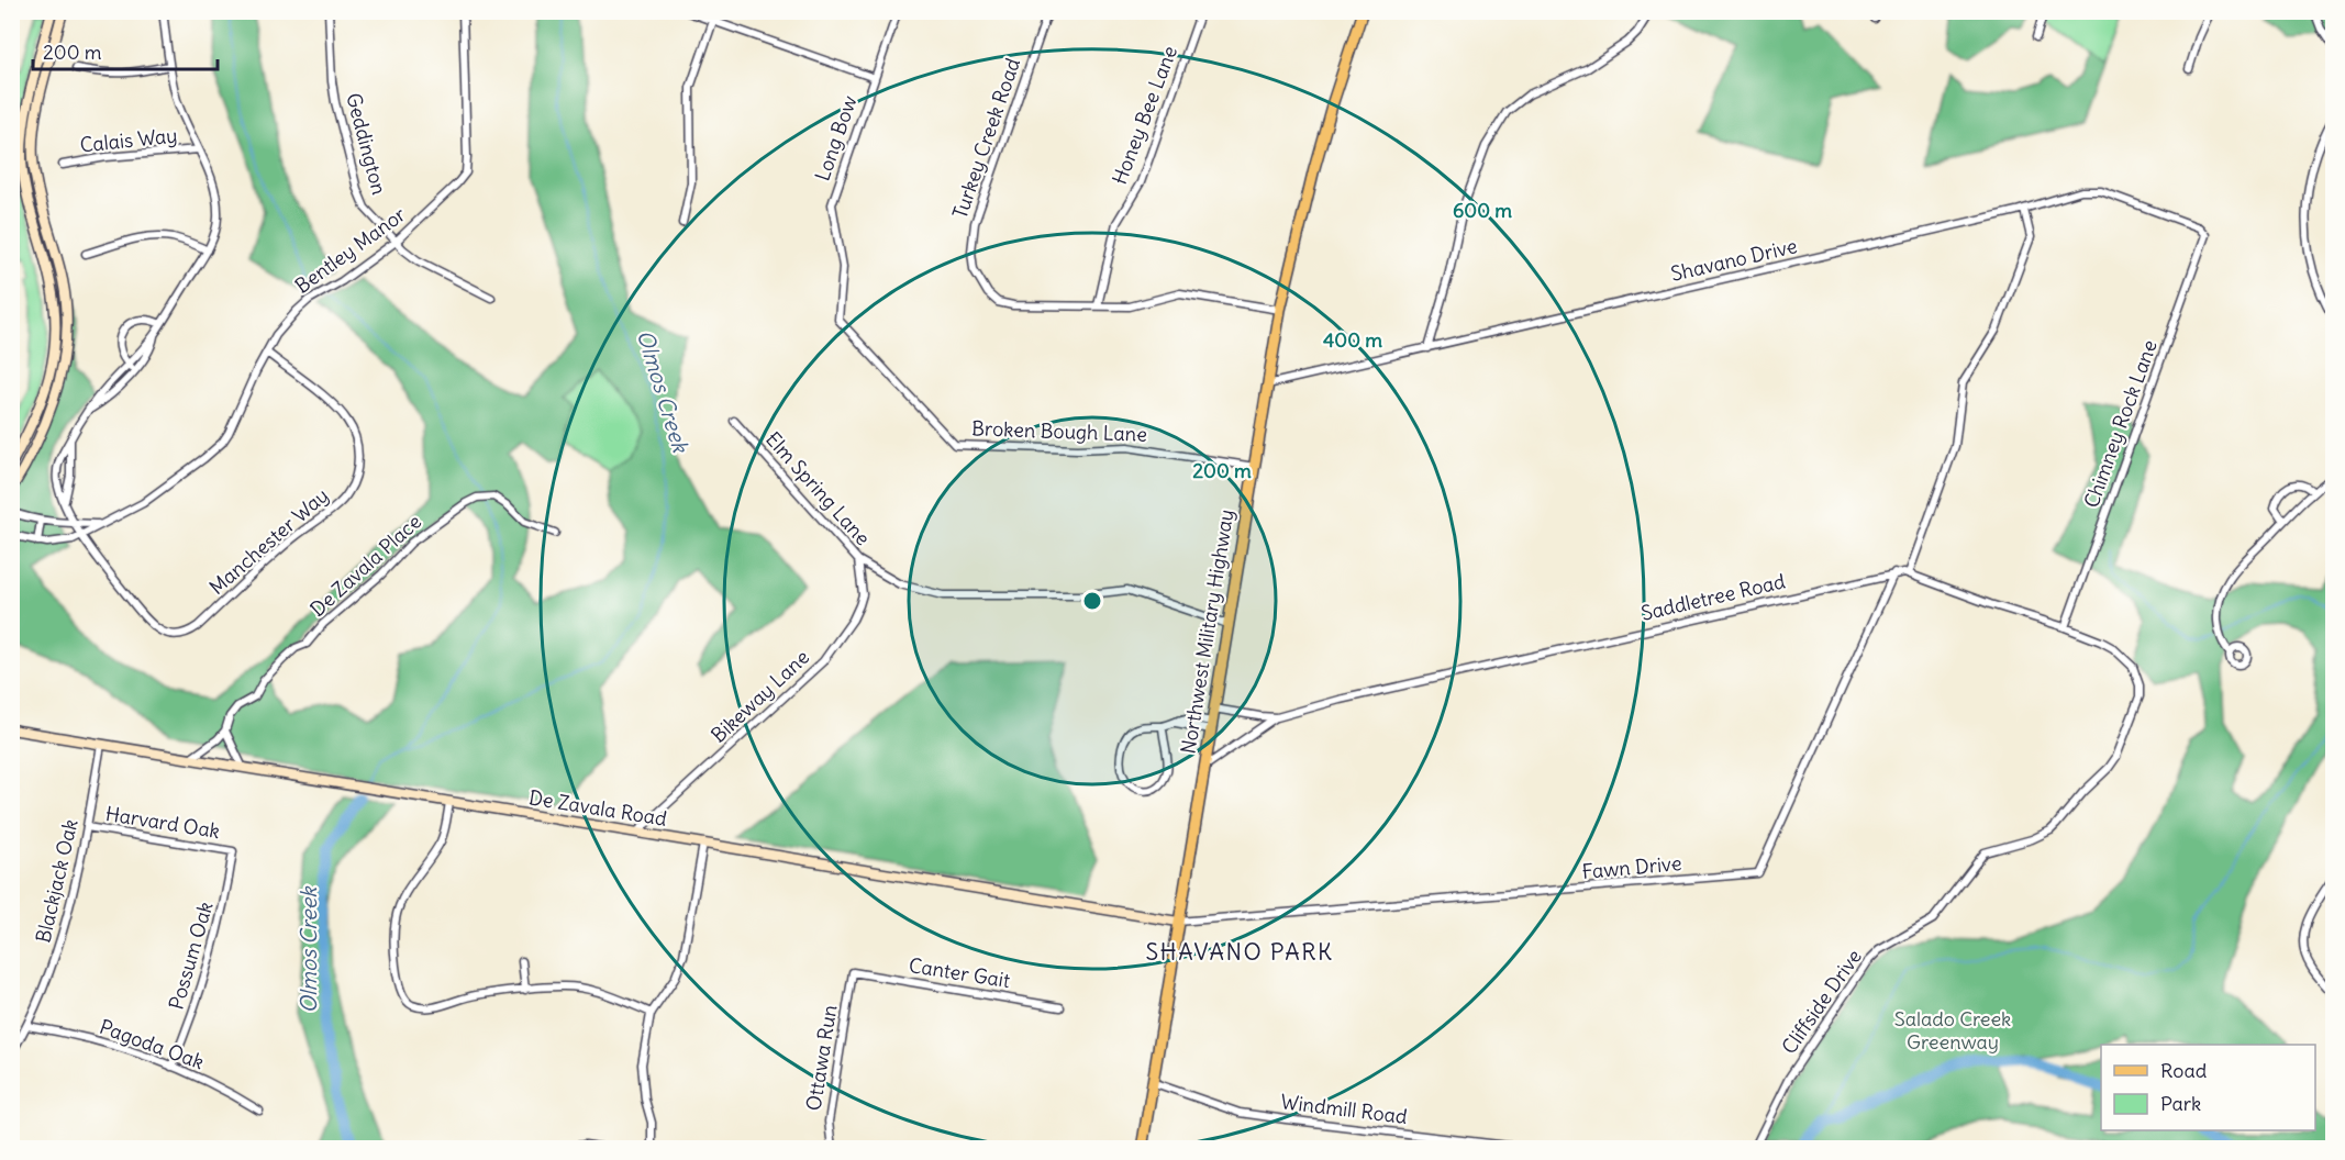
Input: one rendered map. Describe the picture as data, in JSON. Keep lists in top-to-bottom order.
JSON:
{
  "streets": {
    "main road": ["Northwest Military Highway", "De Zavala Road"],
    "street": [
      "Honey Bee Lane",
      "Long Bow",
      "Turkey Creek Road",
      "Calais Way",
      "Geddington",
      "Bentley Manor",
      "Shavano Drive",
      "Chimney Rock Lane",
      "Broken Bough Lane",
      "Elm Spring Lane",
      "Manchester Way",
      "De Zavala Place",
      "Saddletree Road",
      "Bikeway Lane",
      "Harvard Oak",
      "Fawn Drive",
      "Blackjack Oak",
      "Possum Oak",
      "Canter Gait",
      "Cliffside Drive",
      "Pagoda Oak",
      "Ottawa Run",
      "Windmill Road"
    ]
  },
  "crossings": [
    ["Honey Bee Lane", "Turkey Creek Road"],
    ["Long Bow", "Broken Bough Lane"],
    ["Turkey Creek Road", "Northwest Military Highway"],
    ["Calais Way", "Manchester Way"],
    ["Geddington", "Bentley Manor"],
    ["Bentley Manor", "Manchester Way"],
    ["Shavano Drive", "Chimney Rock Lane"],
    ["Shavano Drive", "Northwest Military Highway"],
    ["Chimney Rock Lane", "Saddletree Road"],
    ["Broken Bough Lane", "Northwest Military Highway"],
    ["Elm Spring Lane", "Northwest Military Highway"],
    ["Elm Spring Lane", "Bikeway Lane"],
    ["De Zavala Place", "De Zavala Road"],
    ["Saddletree Road", "Northwest Military Highway"],
    ["Saddletree Road", "Fawn Drive"],
    ["Saddletree Road", "Cliffside Drive"],
    ["Northwest Military Highway", "De Zavala Road"],
    ["Northwest Military Highway", "Fawn Drive"],
    ["Northwest Military Highway", "Windmill Road"],
    ["Bikeway Lane", "De Zavala Road"],
    ["De Zavala Road", "Fawn Drive"],
    ["De Zavala Road", "Blackjack Oak"],
    ["Harvard Oak", "Blackjack Oak"],
    ["Harvard Oak", "Possum Oak"],
    ["Blackjack Oak", "Pagoda Oak"],
    ["Possum Oak", "Pagoda Oak"],
    ["Canter Gait", "Ottawa Run"]
  ],
  "districts": ["SHAVANO PARK"],
  "water": ["Olmos Creek"],
  "parks": ["Salado Creek Greenway"],
  "legend": ["Road", "Park"],
  "scale_bar": "200 m",
  "rings": ["600 m", "400 m", "200 m"]
}
